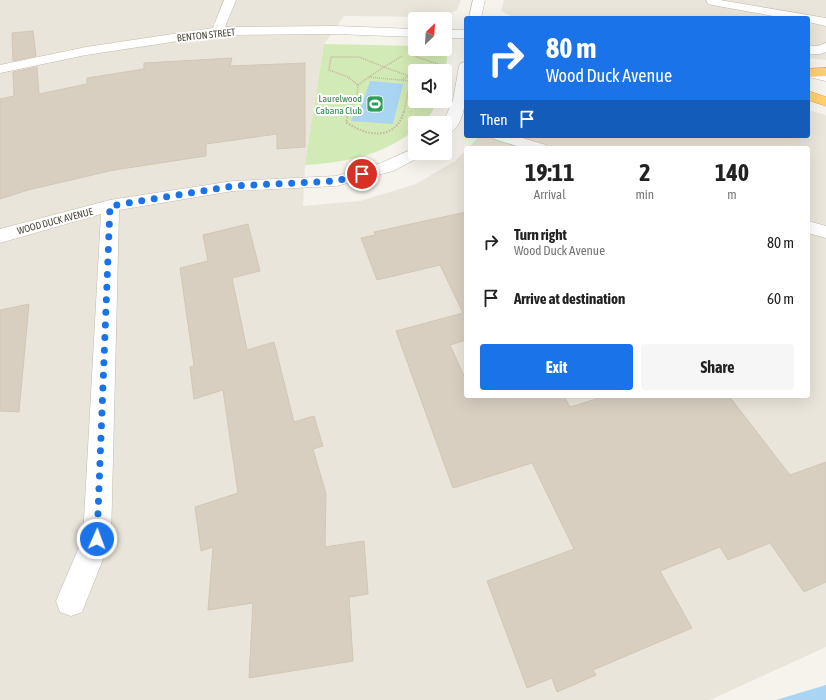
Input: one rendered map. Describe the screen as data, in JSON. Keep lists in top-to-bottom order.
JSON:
{
  "streets": {
    "street": ["BENTON STREET", "WOOD DUCK AVENUE"]
  },
  "places": {
    "sports": ["Laurelwood Cabana Club"]
  },
  "north": "top right",
  "page": {
    "turn": ["80 m", "Wood Duck Avenue"],
    "then": "Then",
    "eta": [
      "19:11",
      "Arrival",
      "2",
      "min",
      "140",
      "m"
    ],
    "list": [
      {
        "name": "Turn right",
        "note": "Wood Duck Avenue",
        "value": "80 m"
      },
      {
        "name": "Arrive at destination",
        "value": "60 m"
      }
    ],
    "buttons": ["Exit", "Share"]
  }
}
